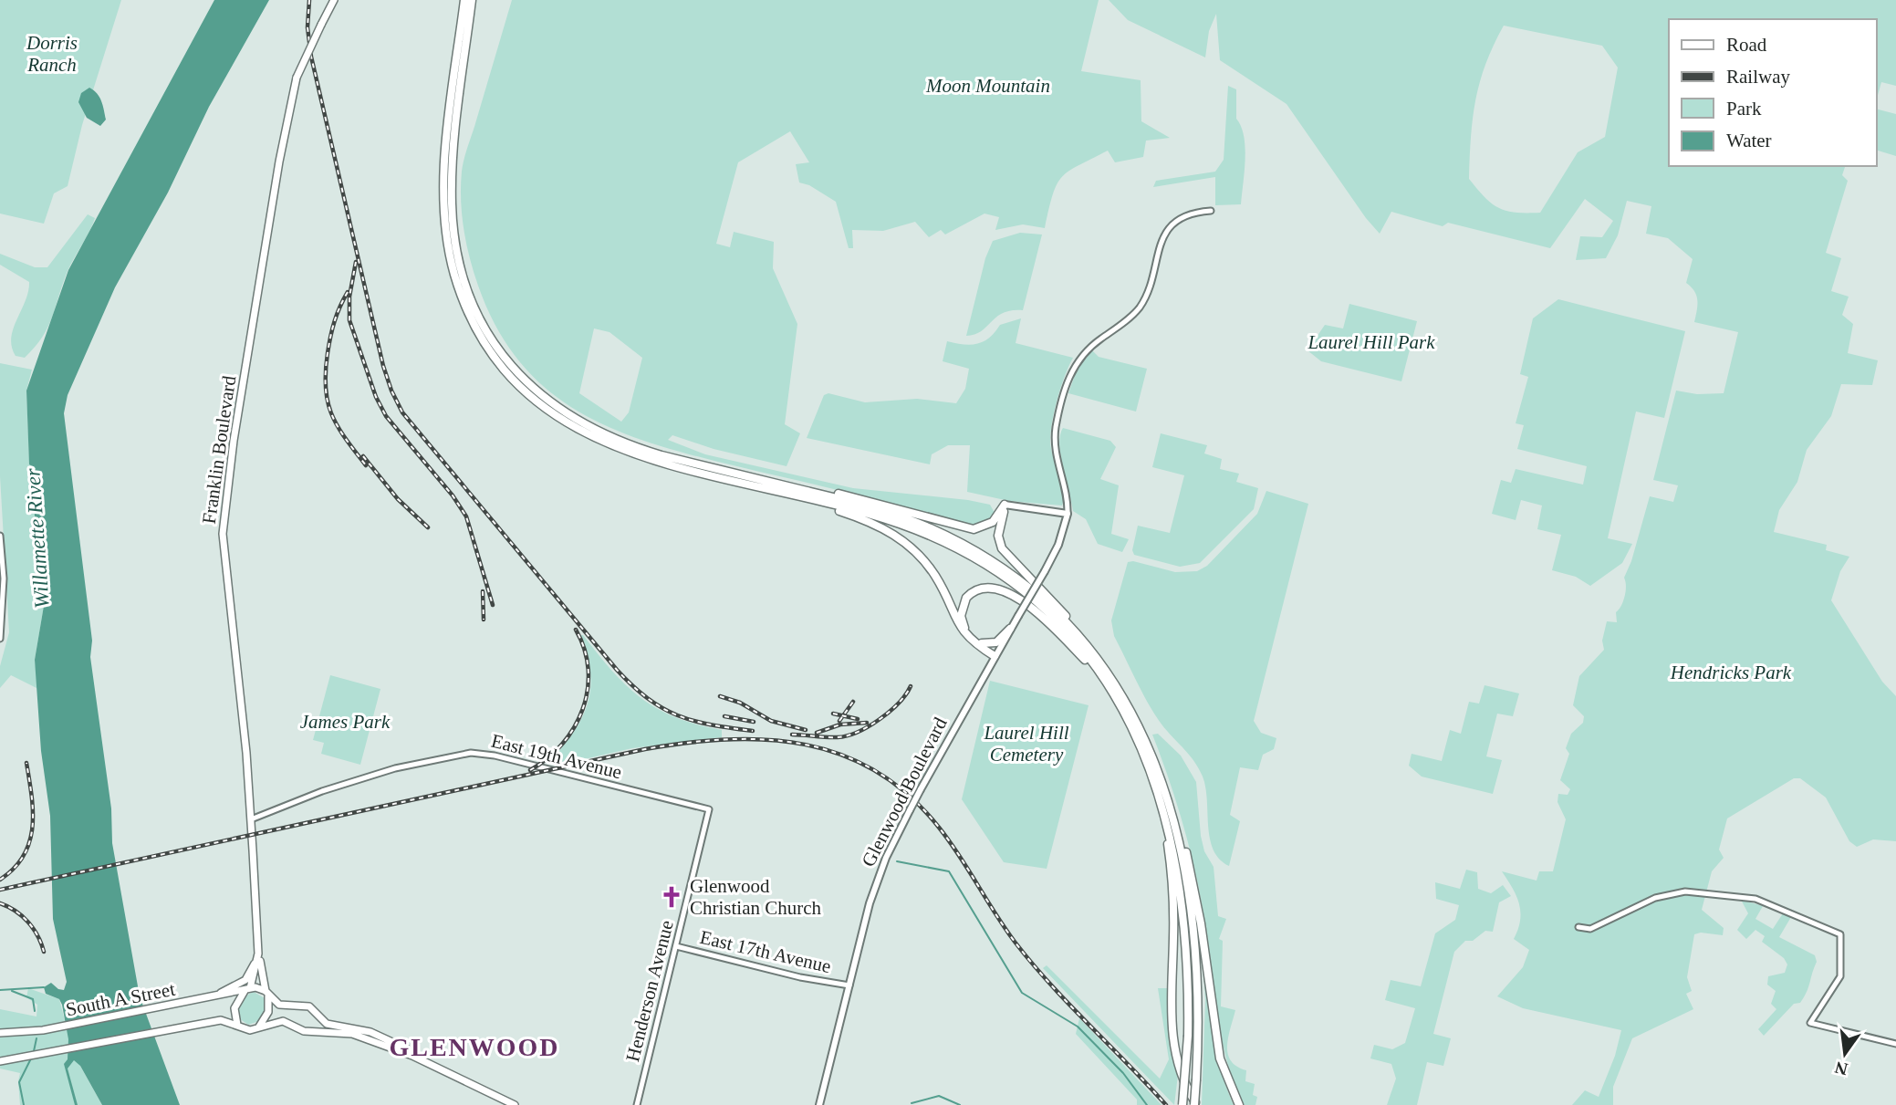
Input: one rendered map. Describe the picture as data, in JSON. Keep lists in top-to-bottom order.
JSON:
{
  "streets": {
    "main road": ["Franklin Boulevard", "Glenwood Boulevard", "South A Street"],
    "street": ["East 19th Avenue", "East 17th Avenue", "Henderson Avenue"]
  },
  "crossings": [
    ["Franklin Boulevard", "East 19th Avenue"],
    ["Franklin Boulevard", "South A Street"],
    ["East 19th Avenue", "Henderson Avenue"],
    ["Glenwood Boulevard", "East 17th Avenue"],
    ["East 17th Avenue", "Henderson Avenue"]
  ],
  "districts": ["GLENWOOD"],
  "water": ["Willamette River"],
  "parks": [
    "Dorris Ranch",
    "Moon Mountain",
    "Laurel Hill Park",
    "Hendricks Park",
    "James Park",
    "Laurel Hill Cemetery"
  ],
  "places": {
    "church": ["Glenwood Christian Church"]
  },
  "legend": [
    "Road",
    "Railway",
    "Park",
    "Water"
  ],
  "north": "bottom"
}
